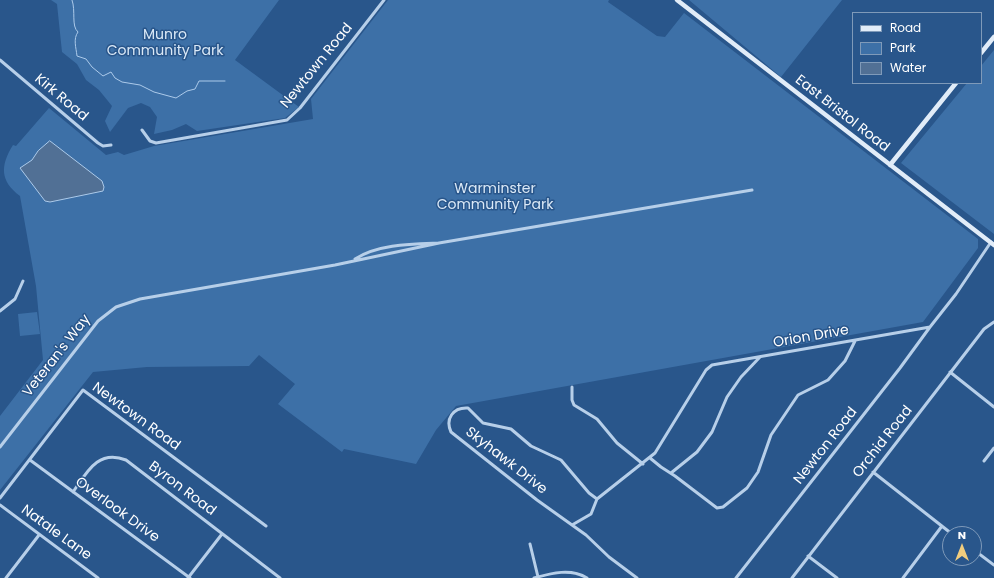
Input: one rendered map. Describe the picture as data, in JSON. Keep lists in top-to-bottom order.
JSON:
{
  "streets": {
    "main road": ["East Bristol Road"],
    "street": [
      "Newtown Road",
      "Kirk Road",
      "Orion Drive",
      "Veteran's Way",
      "Orchid Road",
      "Newton Road",
      "Skyhawk Drive",
      "Byron Road",
      "Overlook Drive",
      "Natale Lane"
    ]
  },
  "crossings": [
    ["Newtown Road", "Overlook Drive"],
    ["Orion Drive", "Newton Road"],
    ["Byron Road", "Overlook Drive"]
  ],
  "parks": ["Munro Community Park", "Warminster Community Park"],
  "legend": ["Road", "Park", "Water"],
  "north": "top"
}
